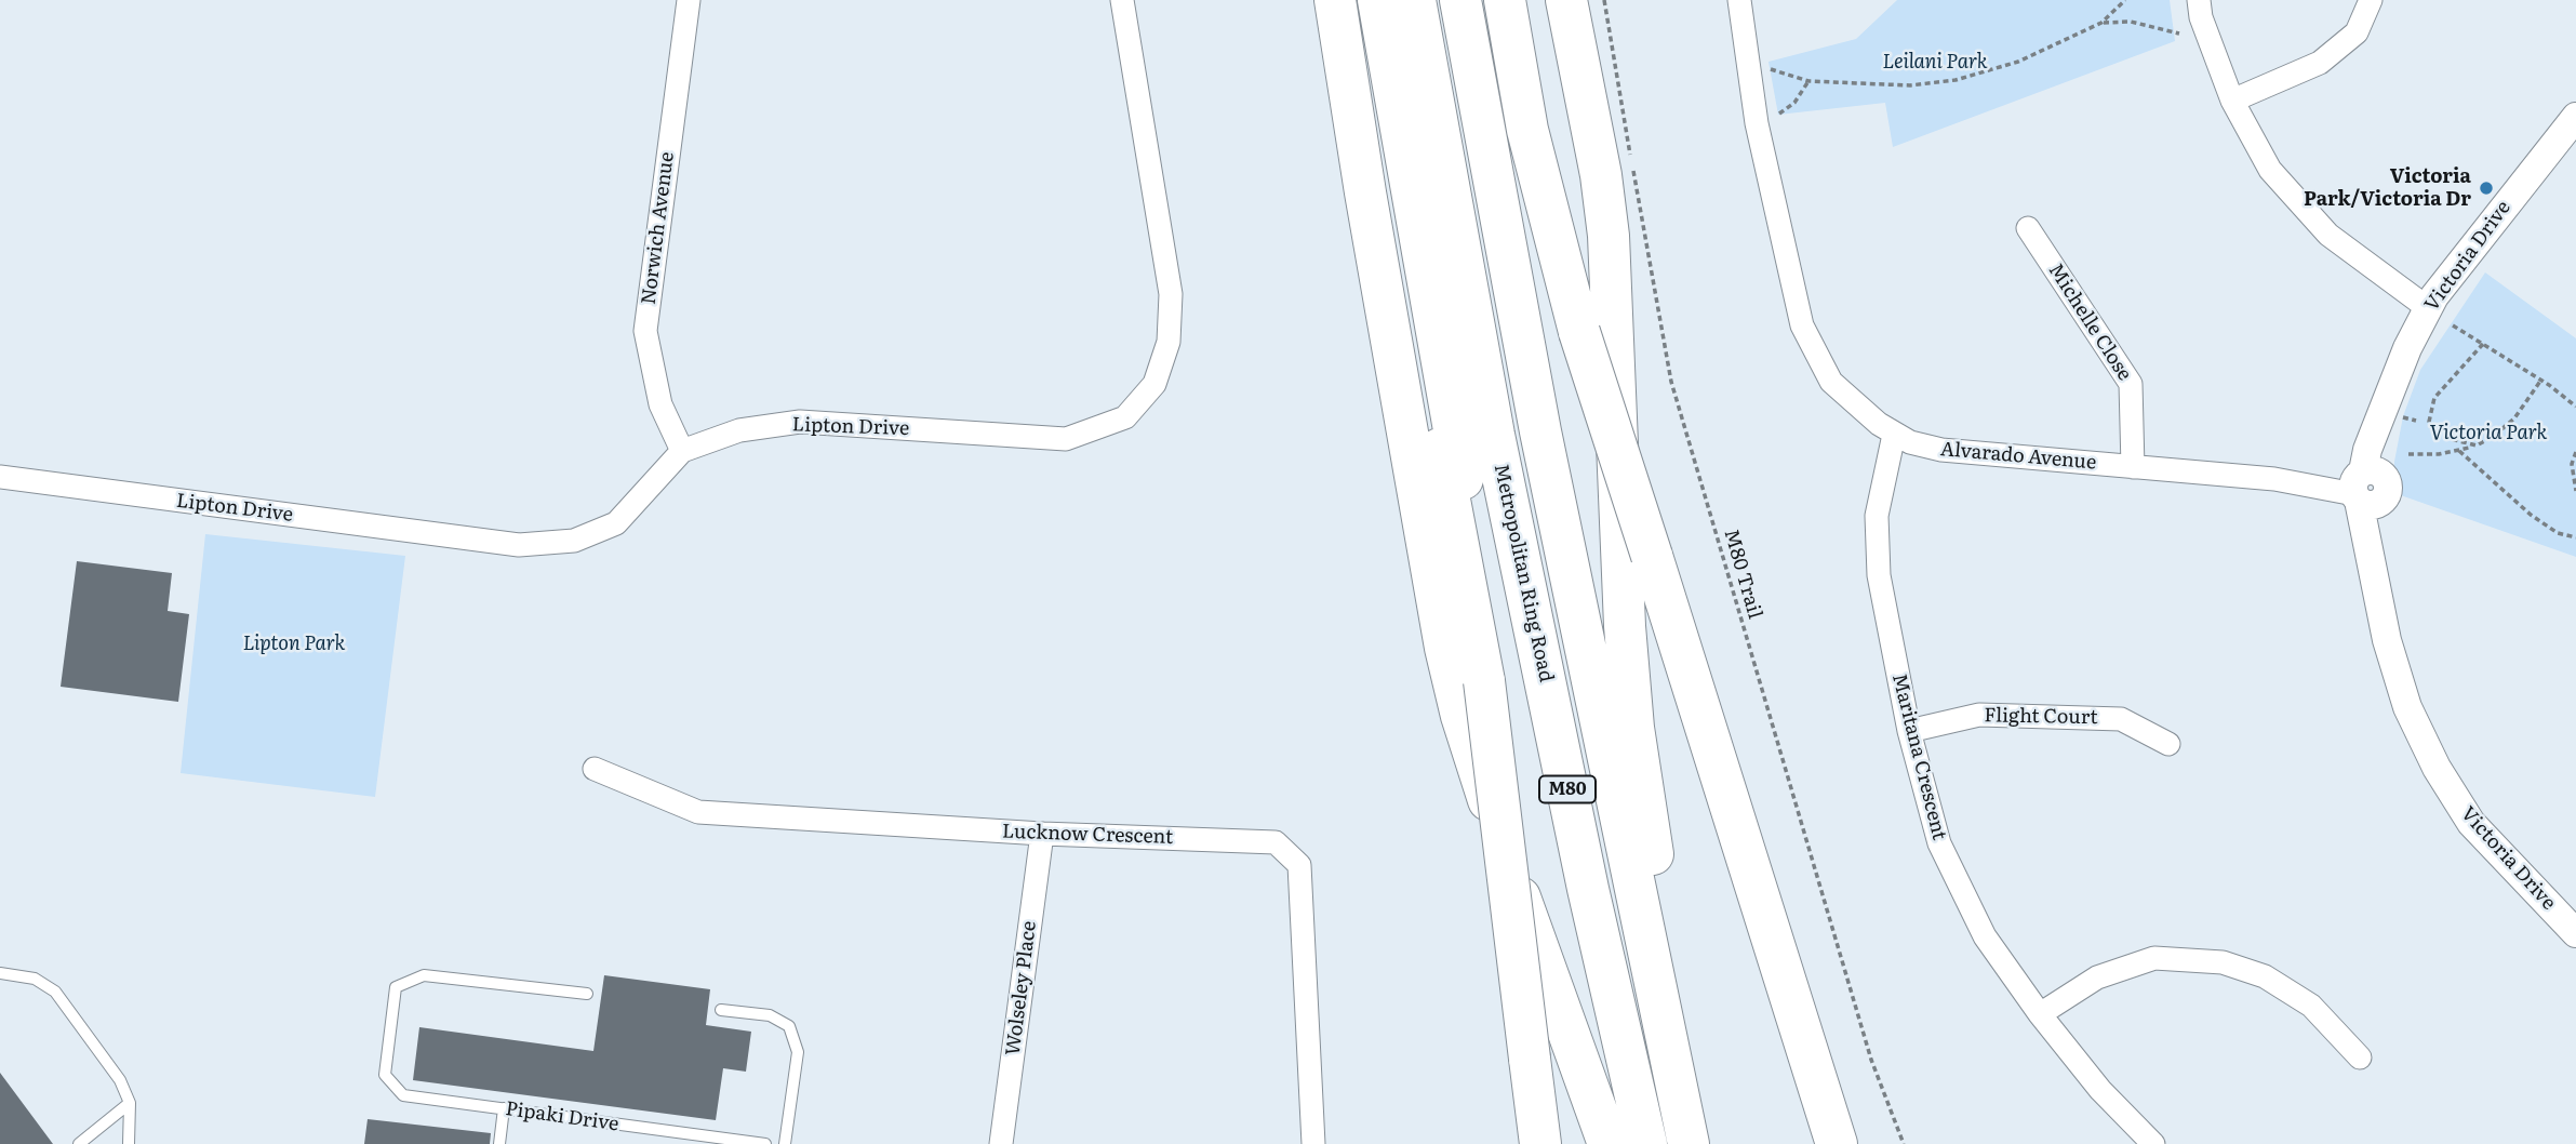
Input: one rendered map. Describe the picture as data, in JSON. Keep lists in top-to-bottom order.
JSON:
{
  "streets": {
    "highway": ["Metropolitan Ring Road", "M80"],
    "street": [
      "Norwich Avenue",
      "Victoria Drive",
      "Michelle Close",
      "Lipton Drive",
      "Alvarado Avenue",
      "Flight Court",
      "Maritana Crescent",
      "Lucknow Crescent",
      "Wolseley Place"
    ],
    "lane": ["Pipaki Drive"],
    "path": ["M80 Trail"]
  },
  "crossings": [
    ["Norwich Avenue", "Lipton Drive"],
    ["Victoria Drive", "Alvarado Avenue"],
    ["Michelle Close", "Alvarado Avenue"],
    ["Alvarado Avenue", "Maritana Crescent"],
    ["Flight Court", "Maritana Crescent"],
    ["Lucknow Crescent", "Wolseley Place"]
  ],
  "parks": ["Leilani Park", "Victoria Park", "Lipton Park"],
  "places": ["Victoria Park/Victoria Dr"]
}
